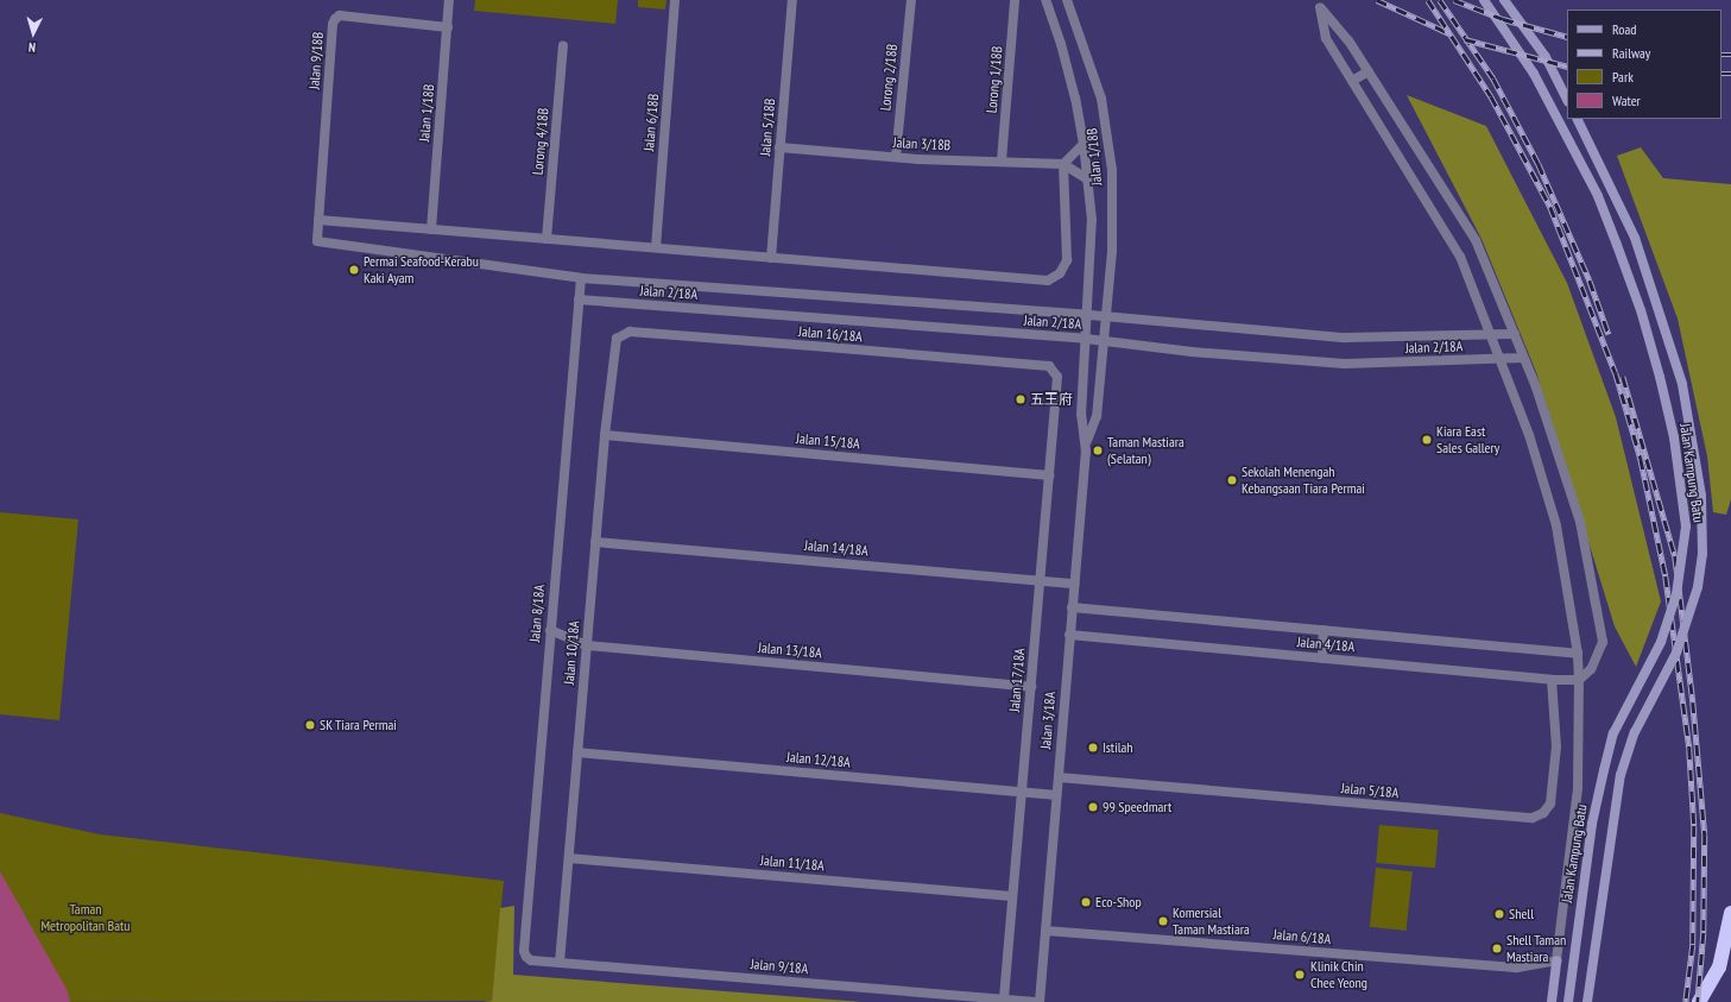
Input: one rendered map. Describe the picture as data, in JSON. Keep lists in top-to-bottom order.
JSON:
{
  "streets": {
    "street": [
      "Jalan 9/18B",
      "Lorong 2/18B",
      "Lorong 1/18B",
      "Jalan 1/18B",
      "Jalan 6/18B",
      "Jalan 5/18B",
      "Lorong 4/18B",
      "Jalan 3/18B",
      "Jalan 2/18A",
      "Jalan 16/18A",
      "Jalan 15/18A",
      "Jalan Kampung Batu",
      "Jalan 14/18A",
      "Jalan 8/18A",
      "Jalan 4/18A",
      "Jalan 13/18A",
      "Jalan 10/18A",
      "Jalan 17/18A",
      "Jalan 3/18A",
      "Jalan 12/18A",
      "Jalan 5/18A",
      "Jalan 11/18A",
      "Jalan 6/18A",
      "Jalan 9/18A"
    ]
  },
  "crossings": [
    ["Jalan 9/18B", "Jalan 1/18B"],
    ["Jalan 9/18B", "Jalan 2/18A"],
    ["Lorong 2/18B", "Jalan 3/18B"],
    ["Lorong 1/18B", "Jalan 3/18B"],
    ["Jalan 1/18B", "Jalan 2/18A"],
    ["Jalan 1/18B", "Jalan 3/18A"],
    ["Jalan 5/18B", "Jalan 3/18B"],
    ["Jalan 2/18A", "Jalan 8/18A"],
    ["Jalan 2/18A", "Jalan 3/18A"],
    ["Jalan 16/18A", "Jalan 10/18A"],
    ["Jalan 16/18A", "Jalan 17/18A"],
    ["Jalan 15/18A", "Jalan 10/18A"],
    ["Jalan 15/18A", "Jalan 17/18A"],
    ["Jalan 14/18A", "Jalan 10/18A"],
    ["Jalan 14/18A", "Jalan 17/18A"],
    ["Jalan 14/18A", "Jalan 3/18A"],
    ["Jalan 8/18A", "Jalan 13/18A"],
    ["Jalan 8/18A", "Jalan 9/18A"],
    ["Jalan 4/18A", "Jalan 3/18A"],
    ["Jalan 4/18A", "Jalan 5/18A"],
    ["Jalan 13/18A", "Jalan 10/18A"],
    ["Jalan 13/18A", "Jalan 17/18A"],
    ["Jalan 10/18A", "Jalan 12/18A"],
    ["Jalan 10/18A", "Jalan 11/18A"],
    ["Jalan 10/18A", "Jalan 9/18A"],
    ["Jalan 17/18A", "Jalan 12/18A"],
    ["Jalan 17/18A", "Jalan 11/18A"],
    ["Jalan 17/18A", "Jalan 9/18A"],
    ["Jalan 3/18A", "Jalan 12/18A"],
    ["Jalan 3/18A", "Jalan 5/18A"],
    ["Jalan 3/18A", "Jalan 6/18A"],
    ["Jalan 3/18A", "Jalan 9/18A"]
  ],
  "parks": ["Taman Metropolitan Batu"],
  "places": [
    "Permai Seafood-Kerabu Kaki Ayam",
    "五王府",
    "Kiara East Sales Gallery",
    "Taman Mastiara (Selatan)",
    "Sekolah Menengah Kebangsaan Tiara Permai",
    "SK Tiara Permai",
    "Istilah",
    "99 Speedmart",
    "Eco-Shop",
    "Shell",
    "Komersial Taman Mastiara",
    "Shell Taman Mastiara",
    "Klinik Chin Chee Yeong"
  ],
  "legend": [
    "Road",
    "Railway",
    "Park",
    "Water"
  ],
  "north": "bottom"
}
